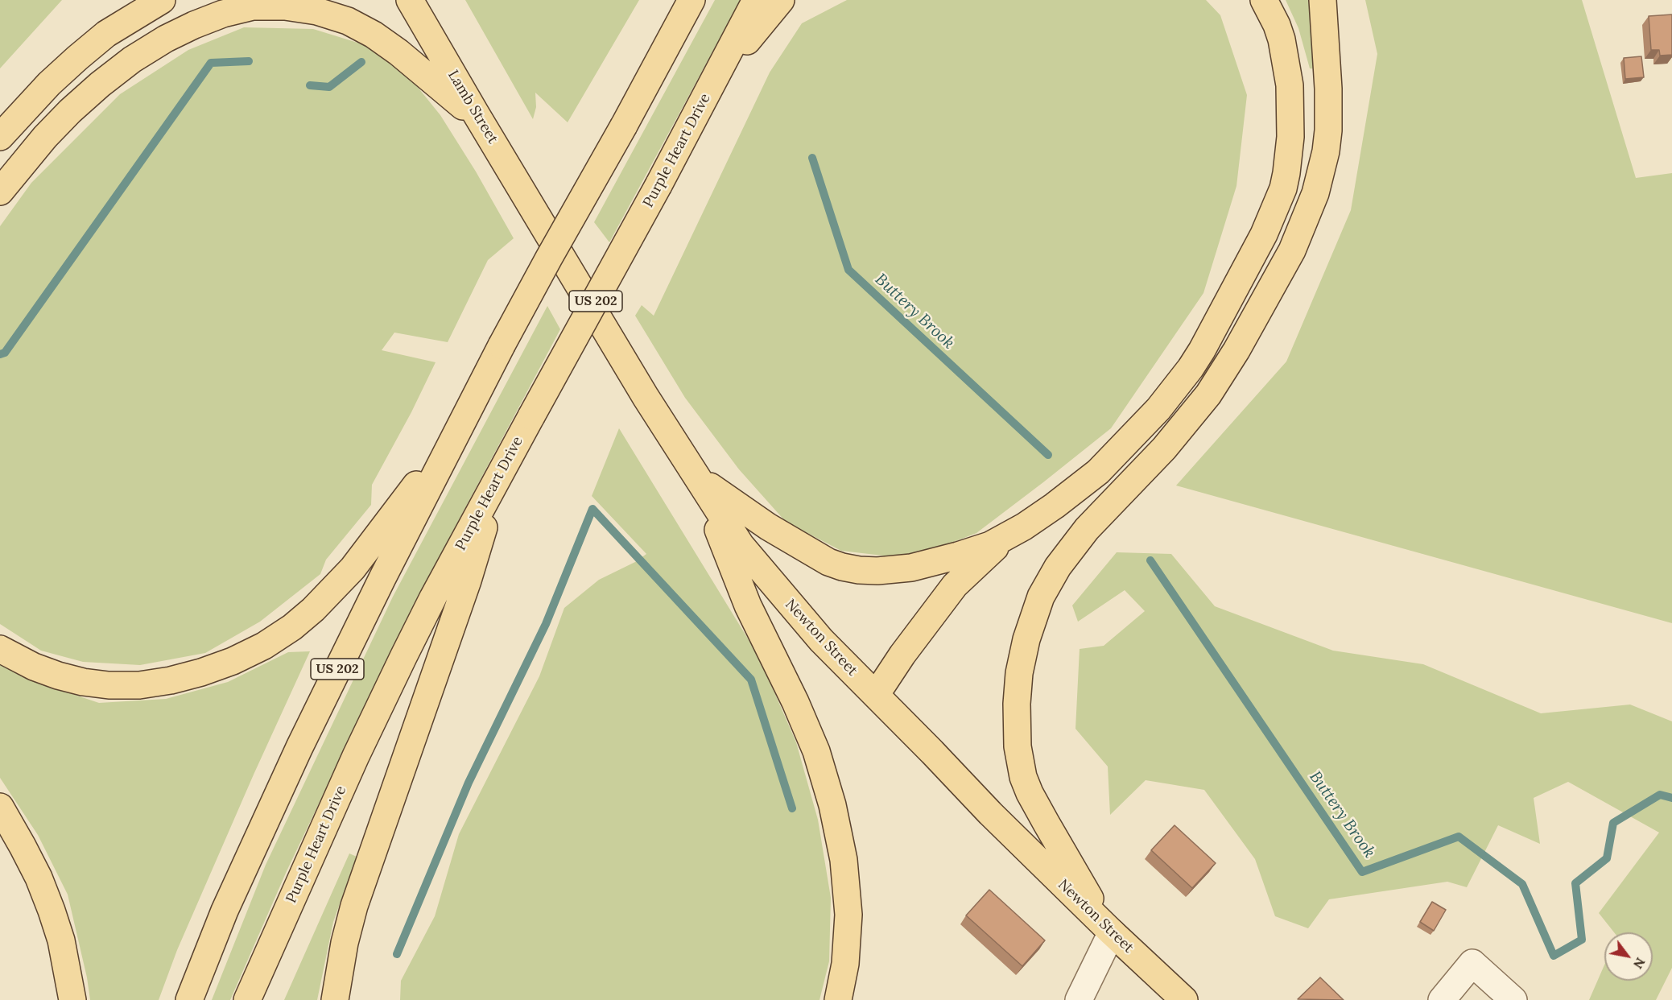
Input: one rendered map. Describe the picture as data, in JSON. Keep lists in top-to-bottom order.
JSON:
{
  "streets": {
    "main road": [
      "Lamb Street",
      "Purple Heart Drive",
      "US 202",
      "Newton Street"
    ]
  },
  "crossings": [
    ["Lamb Street", "Newton Street"]
  ],
  "water": ["Buttery Brook"],
  "north": "bottom right"
}
